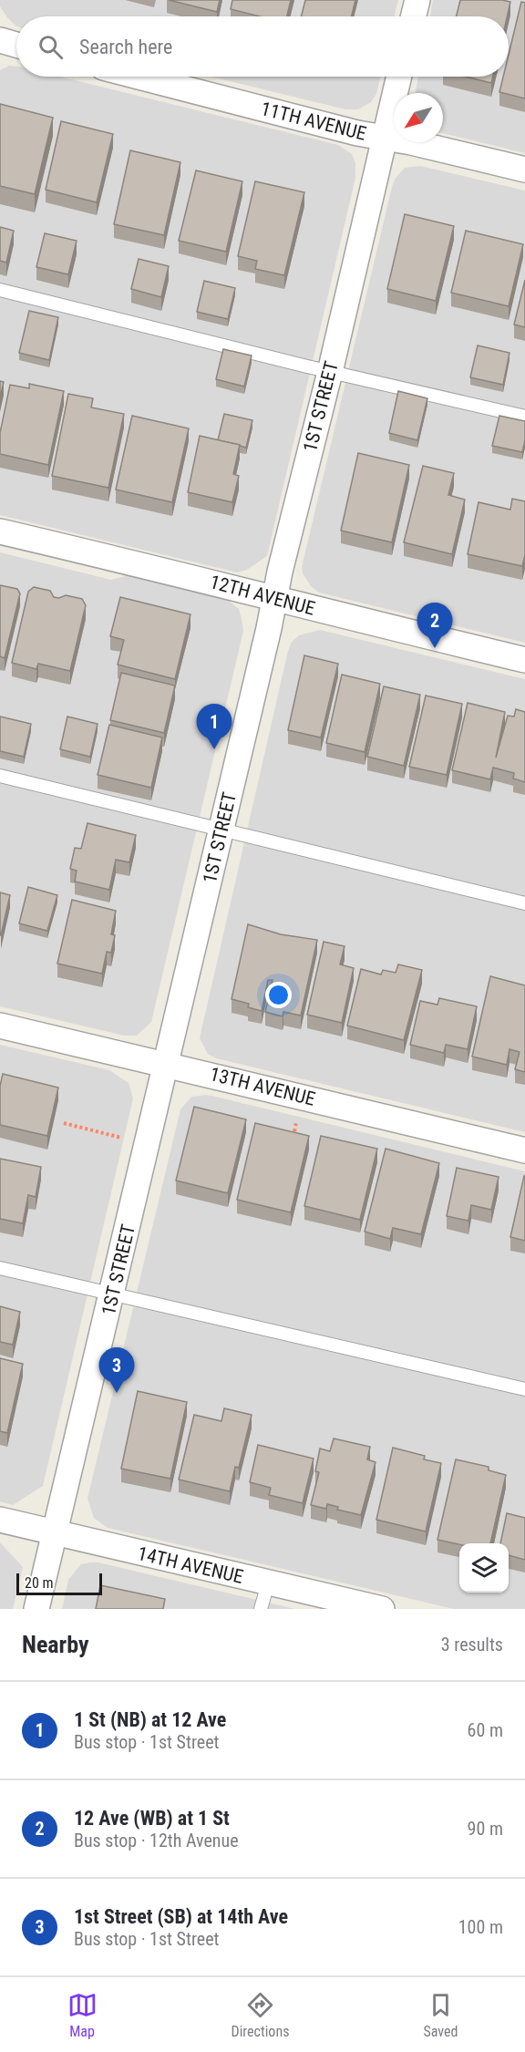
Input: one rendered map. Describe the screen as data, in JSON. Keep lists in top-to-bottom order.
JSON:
{
  "streets": {
    "street": [
      "11TH AVENUE",
      "1ST STREET",
      "12TH AVENUE",
      "13TH AVENUE",
      "14TH AVENUE"
    ]
  },
  "crossings": [
    ["11TH AVENUE", "1ST STREET"],
    ["1ST STREET", "12TH AVENUE"],
    ["1ST STREET", "13TH AVENUE"],
    ["1ST STREET", "14TH AVENUE"]
  ],
  "scale_bar": "20 m",
  "north": "bottom left",
  "page": {
    "search": "Search here",
    "pins": ["2", "1", "3"],
    "scale": "20 m",
    "heading": ["Nearby", "3 results"],
    "list": [
      {
        "mark": "1",
        "name": "1 St (NB) at 12 Ave",
        "note": "Bus stop · 1st Street",
        "value": "60 m"
      },
      {
        "mark": "2",
        "name": "12 Ave (WB) at 1 St",
        "note": "Bus stop · 12th Avenue",
        "value": "90 m"
      },
      {
        "mark": "3",
        "name": "1st Street (SB) at 14th Ave",
        "note": "Bus stop · 1st Street",
        "value": "100 m"
      }
    ],
    "nav": ["Map", "Directions", "Saved"]
  }
}
